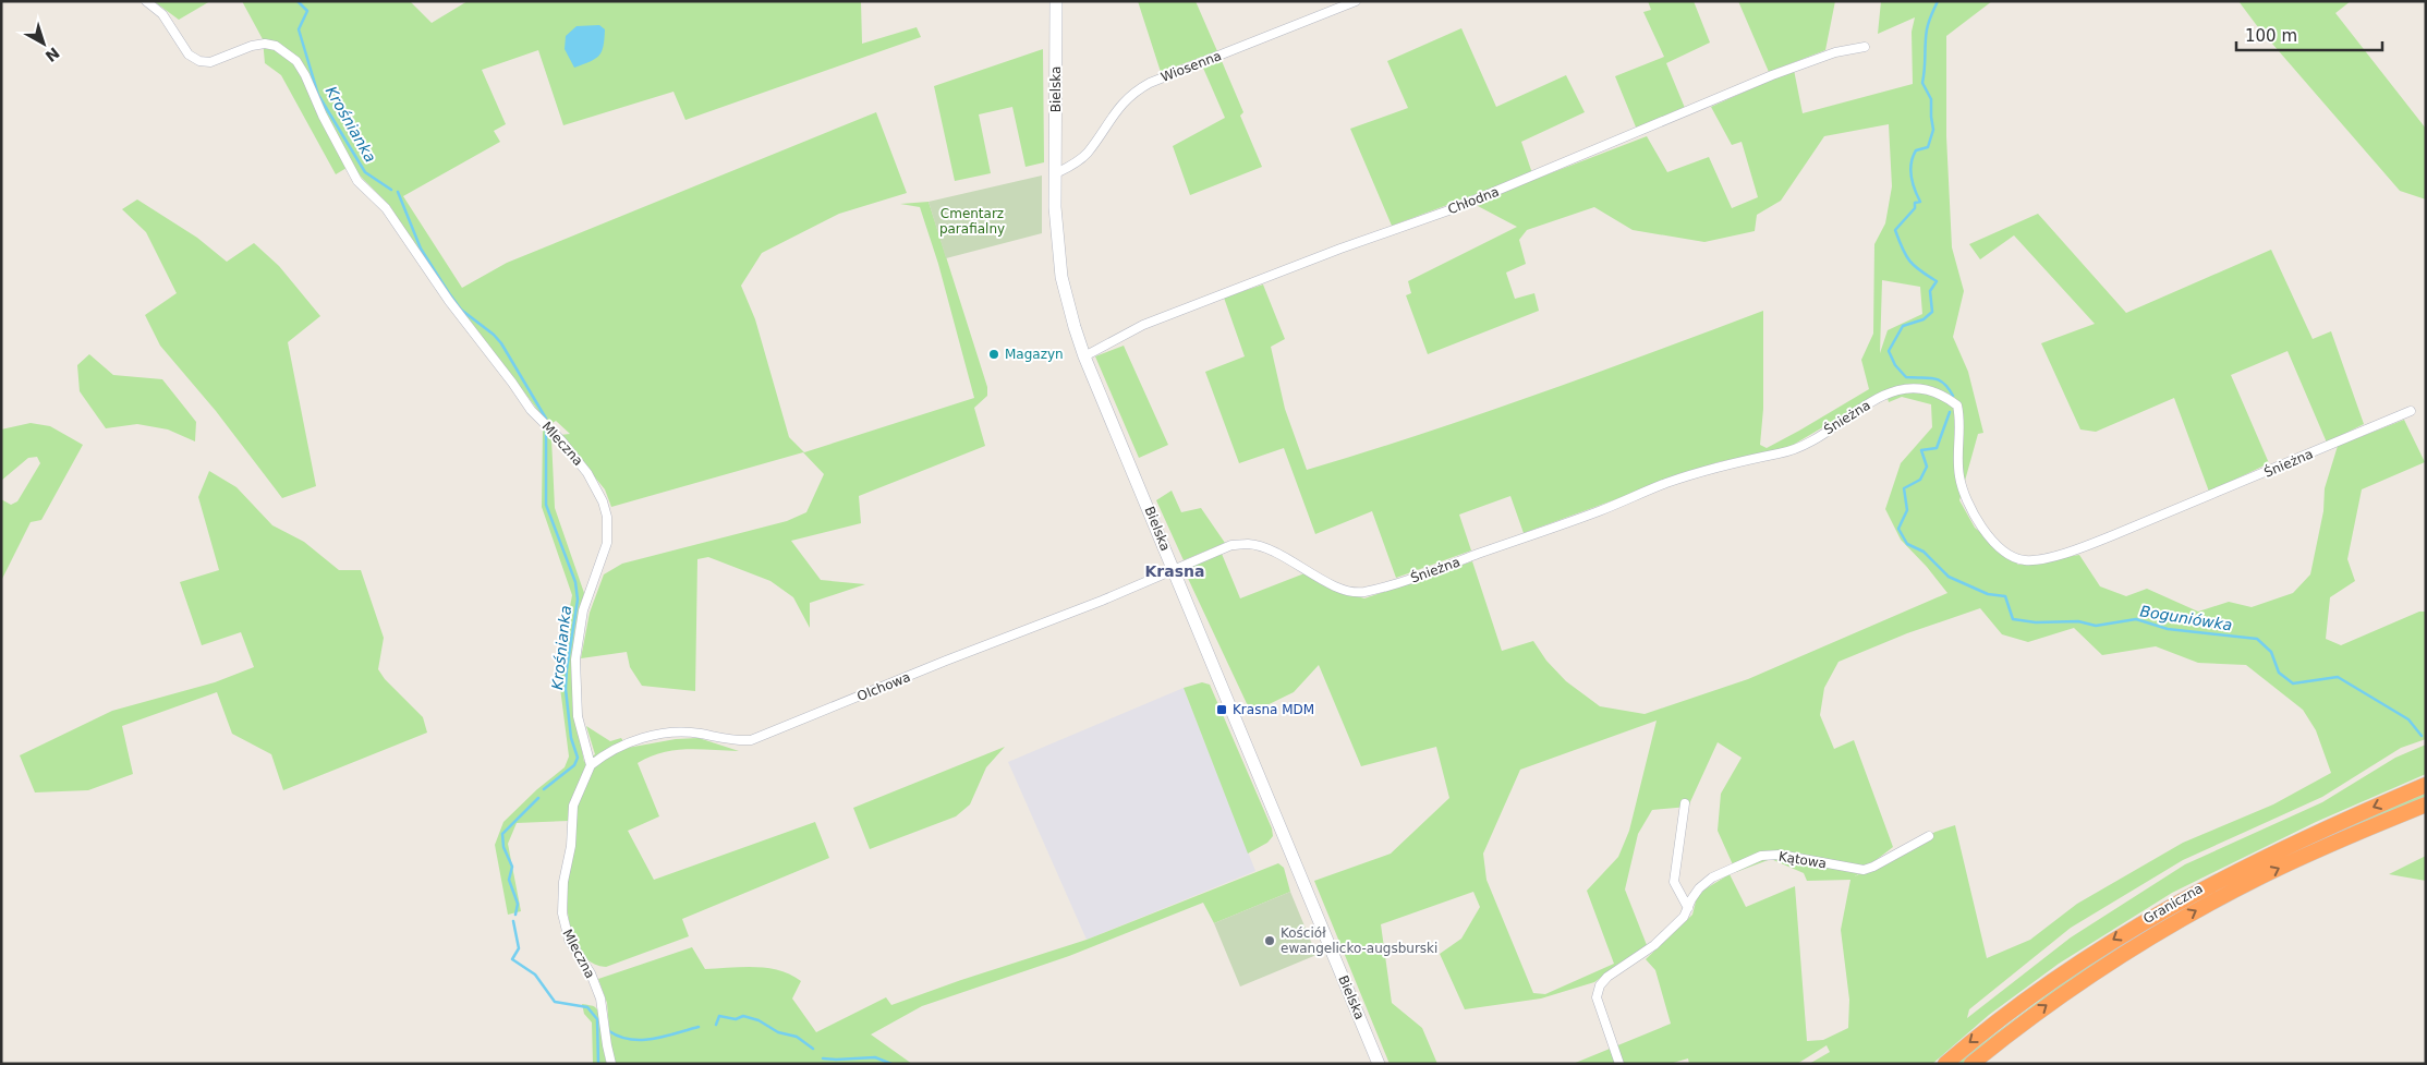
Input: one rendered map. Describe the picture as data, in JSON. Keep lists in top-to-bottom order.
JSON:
{
  "streets": {
    "highway": ["Graniczna"],
    "street": [
      "Wiosenna",
      "Bielska",
      "Chłodna",
      "Śnieżna",
      "Mleczna",
      "Olchowa",
      "Kątowa"
    ]
  },
  "crossings": [
    ["Wiosenna", "Bielska"],
    ["Bielska", "Chłodna"],
    ["Bielska", "Śnieżna"],
    ["Bielska", "Olchowa"],
    ["Śnieżna", "Olchowa"],
    ["Mleczna", "Olchowa"]
  ],
  "districts": ["Krasna"],
  "water": ["Krośnianka", "Boguniówka"],
  "parks": ["Cmentarz parafialny"],
  "places": {
    "other": ["Magazyn", "Kościół ewangelicko-augsburski"],
    "transit": ["Krasna MDM"]
  },
  "scale_bar": "100 m",
  "north": "bottom right"
}
